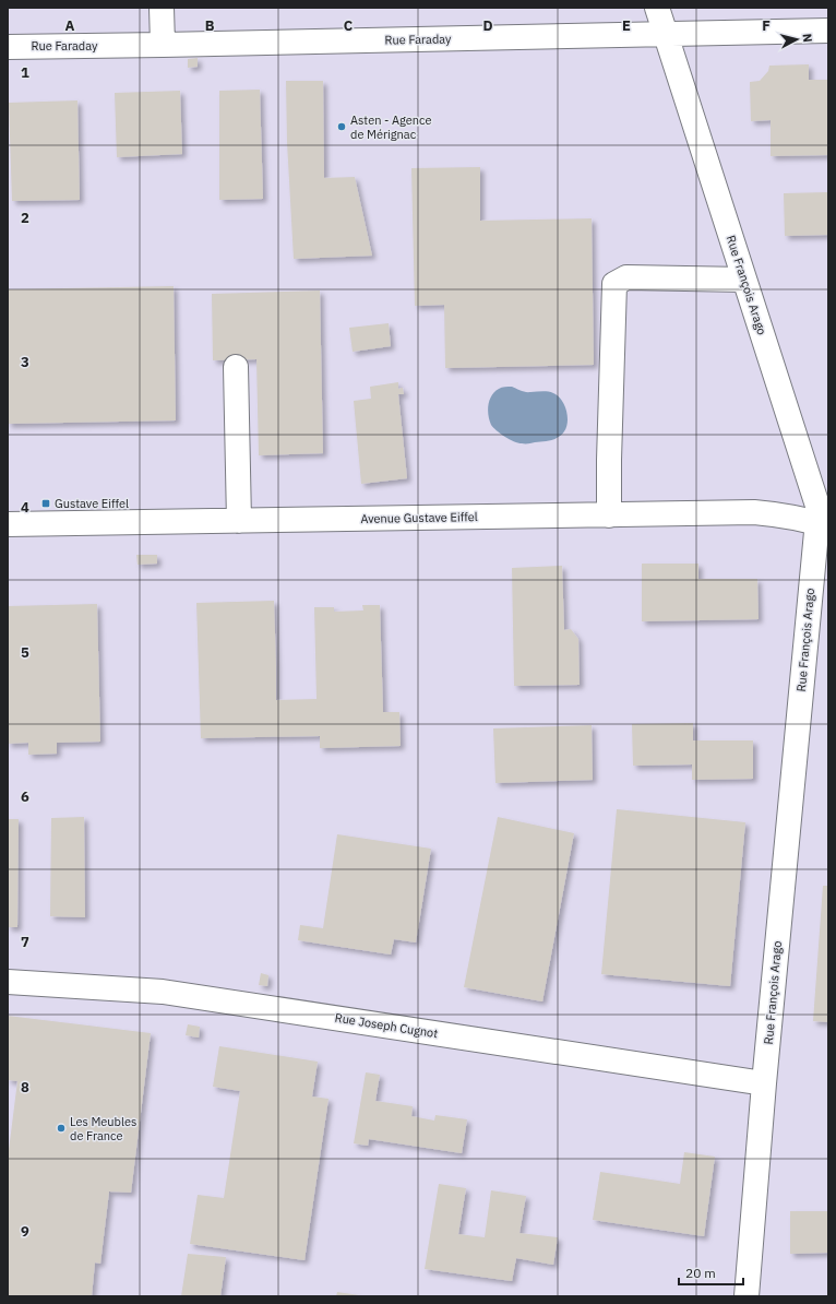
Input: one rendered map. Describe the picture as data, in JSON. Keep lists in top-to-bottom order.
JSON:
{
  "streets": {
    "street": [
      "Rue Faraday",
      "Rue François Arago",
      "Avenue Gustave Eiffel",
      "Rue Joseph Cugnot"
    ]
  },
  "crossings": [
    ["Rue Faraday", "Rue François Arago"],
    ["Rue François Arago", "Avenue Gustave Eiffel"],
    ["Rue François Arago", "Rue Joseph Cugnot"]
  ],
  "places": {
    "other": ["Asten - Agence de Mérignac", "Les Meubles de France"],
    "transit": ["Gustave Eiffel"]
  },
  "scale_bar": "20 m",
  "north": "right",
  "grid": {
    "columns": [
      "A",
      "B",
      "C",
      "D",
      "E",
      "F"
    ],
    "rows": [
      "1",
      "2",
      "3",
      "4",
      "5",
      "6",
      "7",
      "8",
      "9"
    ]
  }
}
